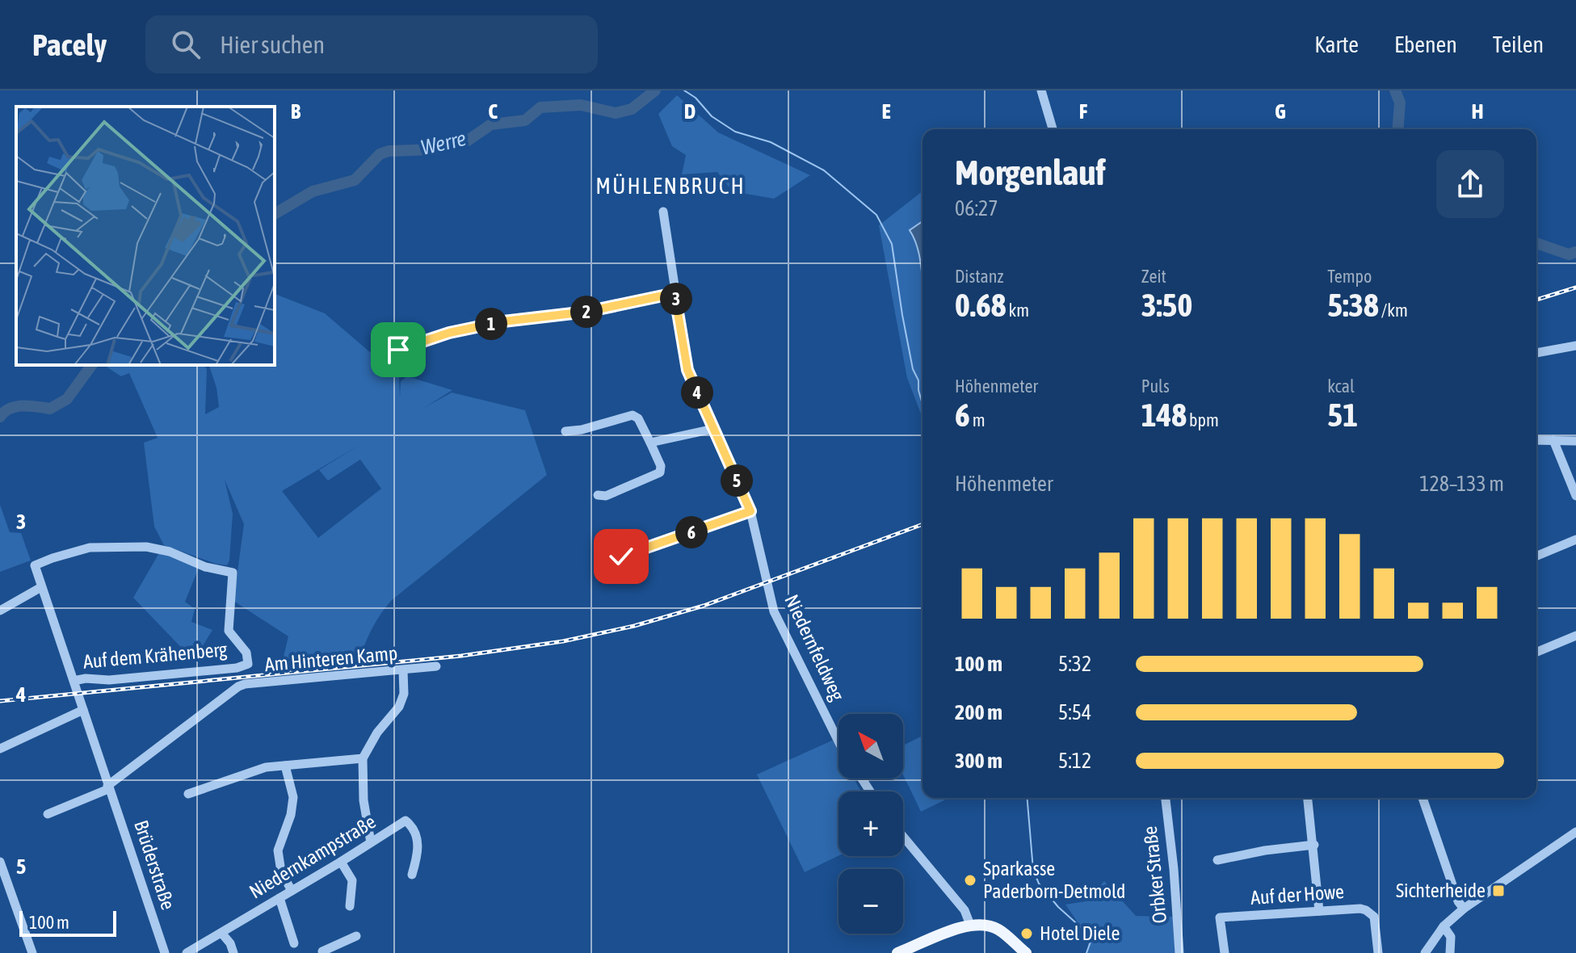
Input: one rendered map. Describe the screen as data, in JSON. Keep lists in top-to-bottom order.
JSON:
{
  "streets": {
    "street": [
      "Niedernfeldweg",
      "Auf dem Krähenberg",
      "Am Hinteren Kamp",
      "Niedernkampstraße",
      "Brüderstraße",
      "Orbker Straße",
      "Auf der Howe"
    ]
  },
  "crossings": [
    ["Auf dem Krähenberg", "Brüderstraße"],
    ["Am Hinteren Kamp", "Brüderstraße"]
  ],
  "districts": ["MÜHLENBRUCH"],
  "water": ["Werre"],
  "places": {
    "other": ["Sparkasse Paderborn-Detmold", "Hotel Diele"],
    "transit": ["Sichterheide"]
  },
  "scale_bar": "100 m",
  "north": "top left",
  "page": {
    "header": "Pacely",
    "search": "Hier suchen",
    "nav": ["Karte", "Ebenen", "Teilen"],
    "heading": ["Morgenlauf", "06:27"],
    "stats": [
      ["Distanz", "0.68 km"],
      ["Zeit", "3:50"],
      ["Tempo", "5:38 /km"],
      ["Höhenmeter", "6 m"],
      ["Puls", "148 bpm"],
      ["kcal", "51"]
    ],
    "pins": [
      "3",
      "2",
      "1",
      "4",
      "5",
      "6"
    ],
    "chart": ["Höhenmeter", "128–133 m"],
    "list": [
      {
        "name": "100 m",
        "note": "5:32"
      },
      {
        "name": "200 m",
        "note": "5:54"
      },
      {
        "name": "300 m",
        "note": "5:12"
      }
    ],
    "map_buttons": ["+", "−"],
    "scale": "100 m"
  },
  "grid": {
    "columns": [
      "B",
      "C",
      "D",
      "E",
      "F",
      "G",
      "H"
    ],
    "rows": ["3", "4", "5"]
  }
}
